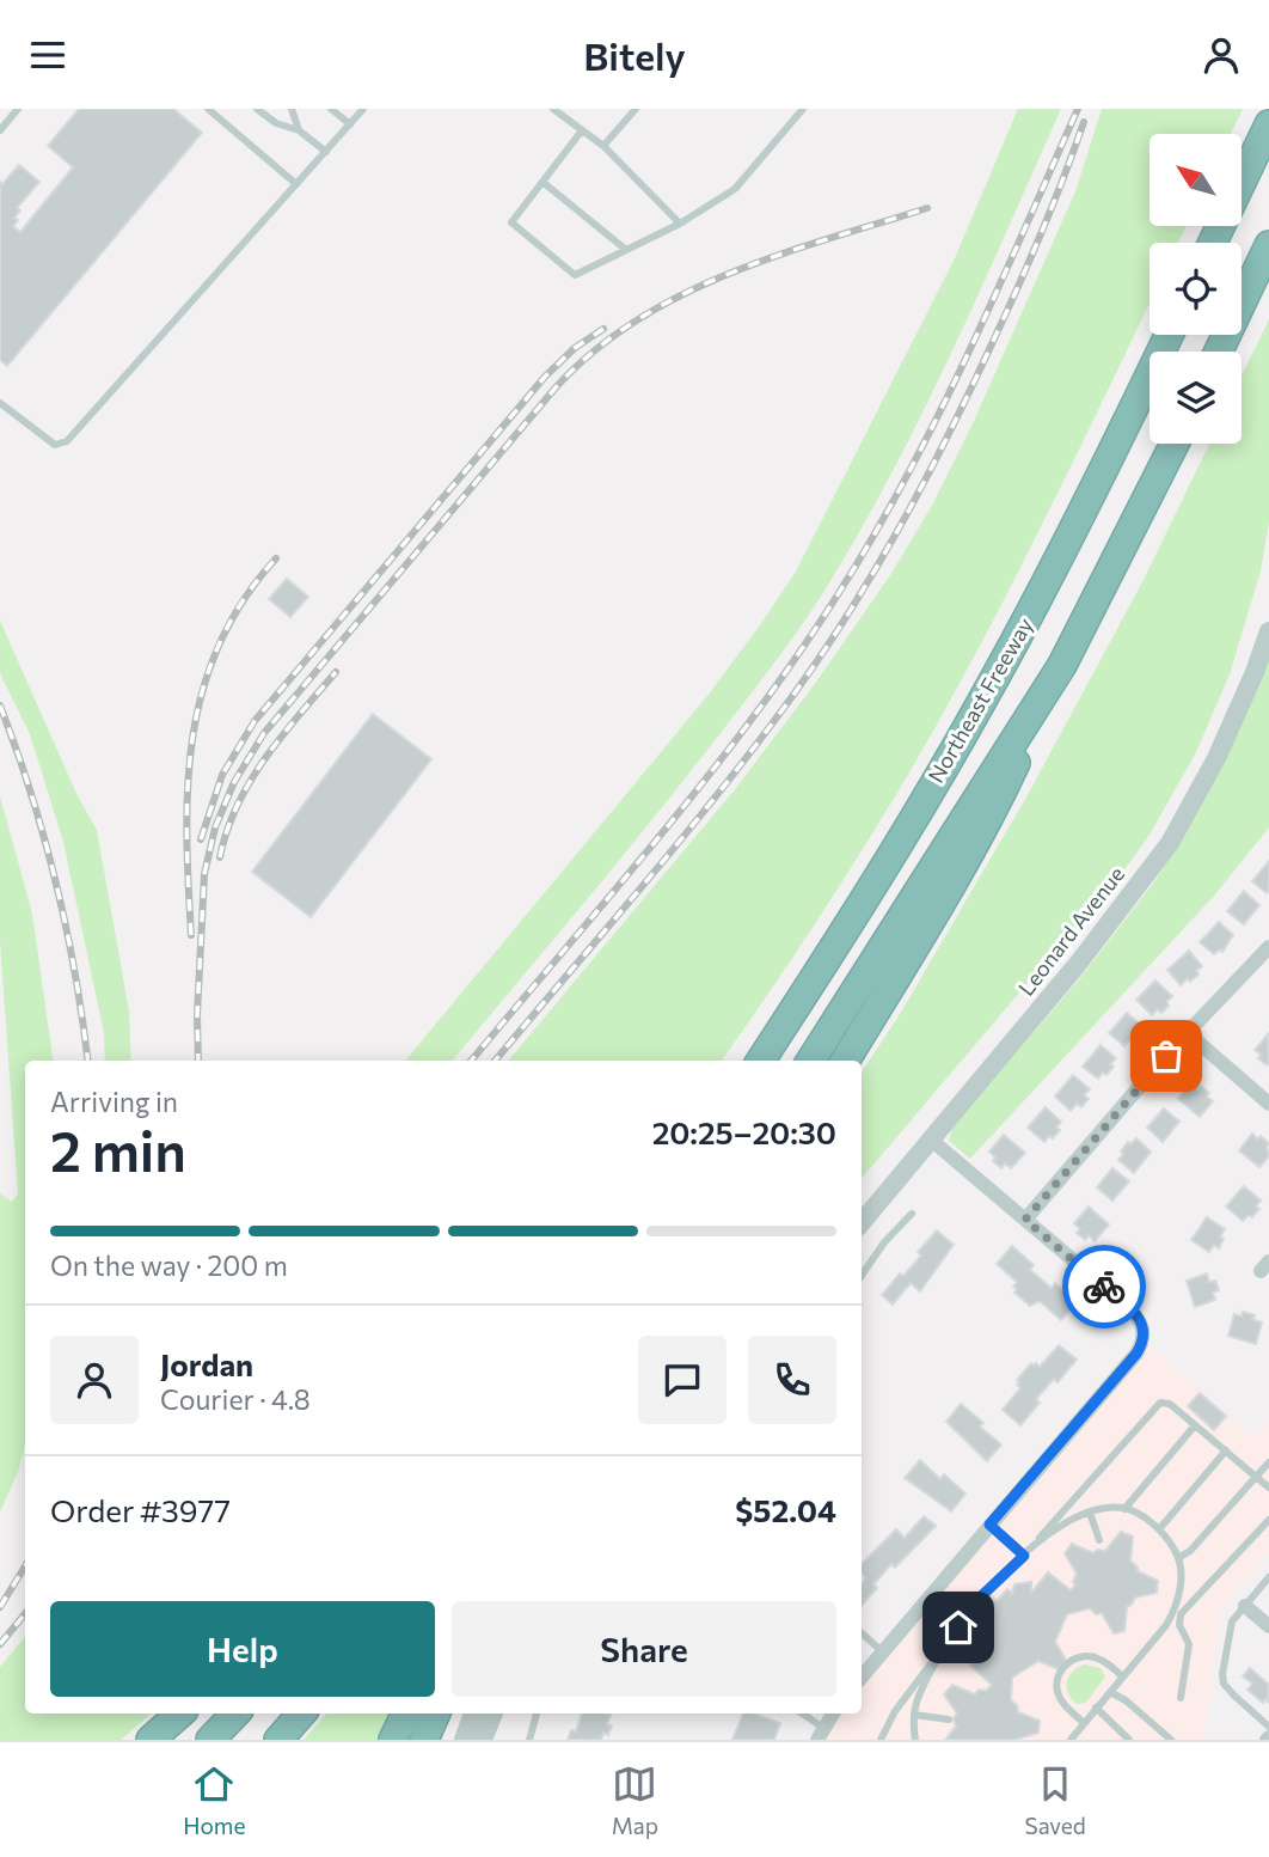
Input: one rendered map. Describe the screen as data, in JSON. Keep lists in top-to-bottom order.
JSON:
{
  "streets": {
    "highway": ["Northeast Freeway"],
    "street": ["Leonard Avenue"]
  },
  "north": "top left",
  "page": {
    "header": "Bitely",
    "heading": ["2 min", "Arriving in", "20:25–20:30"],
    "panel": [
      "Jordan",
      "Courier · 4.8",
      "Order #3977",
      "$52.04"
    ],
    "bar": "On the way · 200 m",
    "buttons": ["Help", "Share"],
    "tabs": ["Home", "Map", "Saved"]
  }
}
